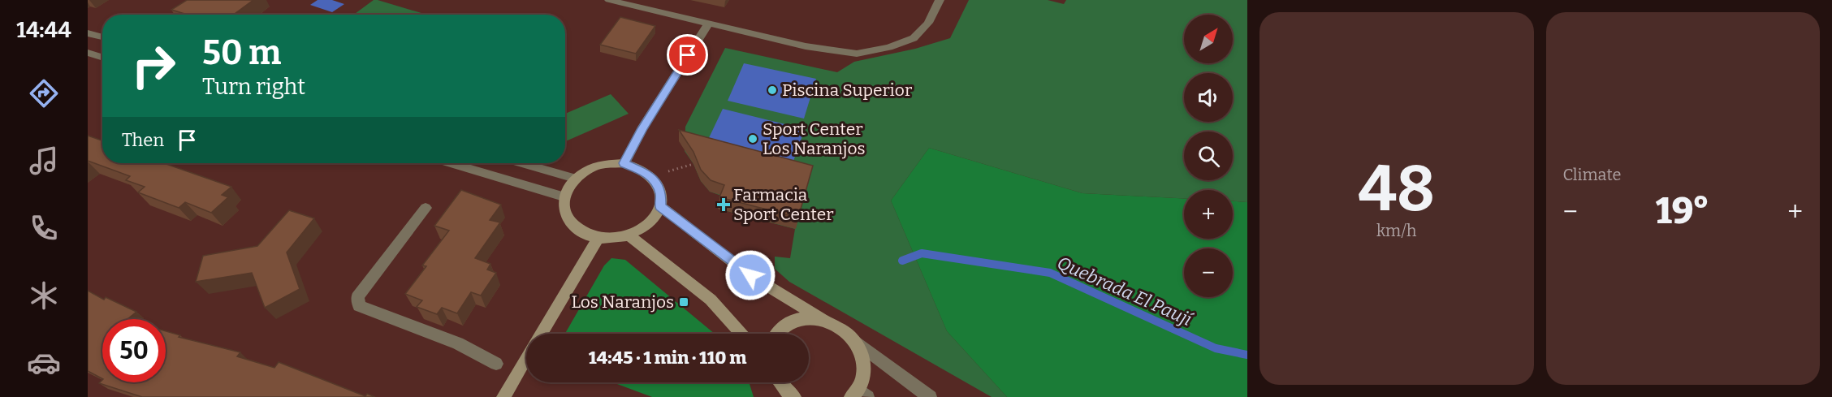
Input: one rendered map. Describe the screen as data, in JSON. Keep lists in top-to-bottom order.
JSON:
{
  "water": ["Quebrada El Paují"],
  "places": {
    "other": ["Piscina Superior", "Sport Center Los Naranjos"],
    "health": ["Farmacia Sport Center"],
    "transit": ["Los Naranjos"]
  },
  "north": "top right",
  "page": {
    "tabs": "14:44",
    "tile": [
      ["48", "km/h"],
      "Climate"
    ],
    "map_buttons": ["+", "−"],
    "turn": ["50 m", "Turn right"],
    "then": "Then",
    "heat": ["−", "19°", "+"],
    "limit": "50",
    "trip": "14:45 · 1 min · 110 m"
  }
}
